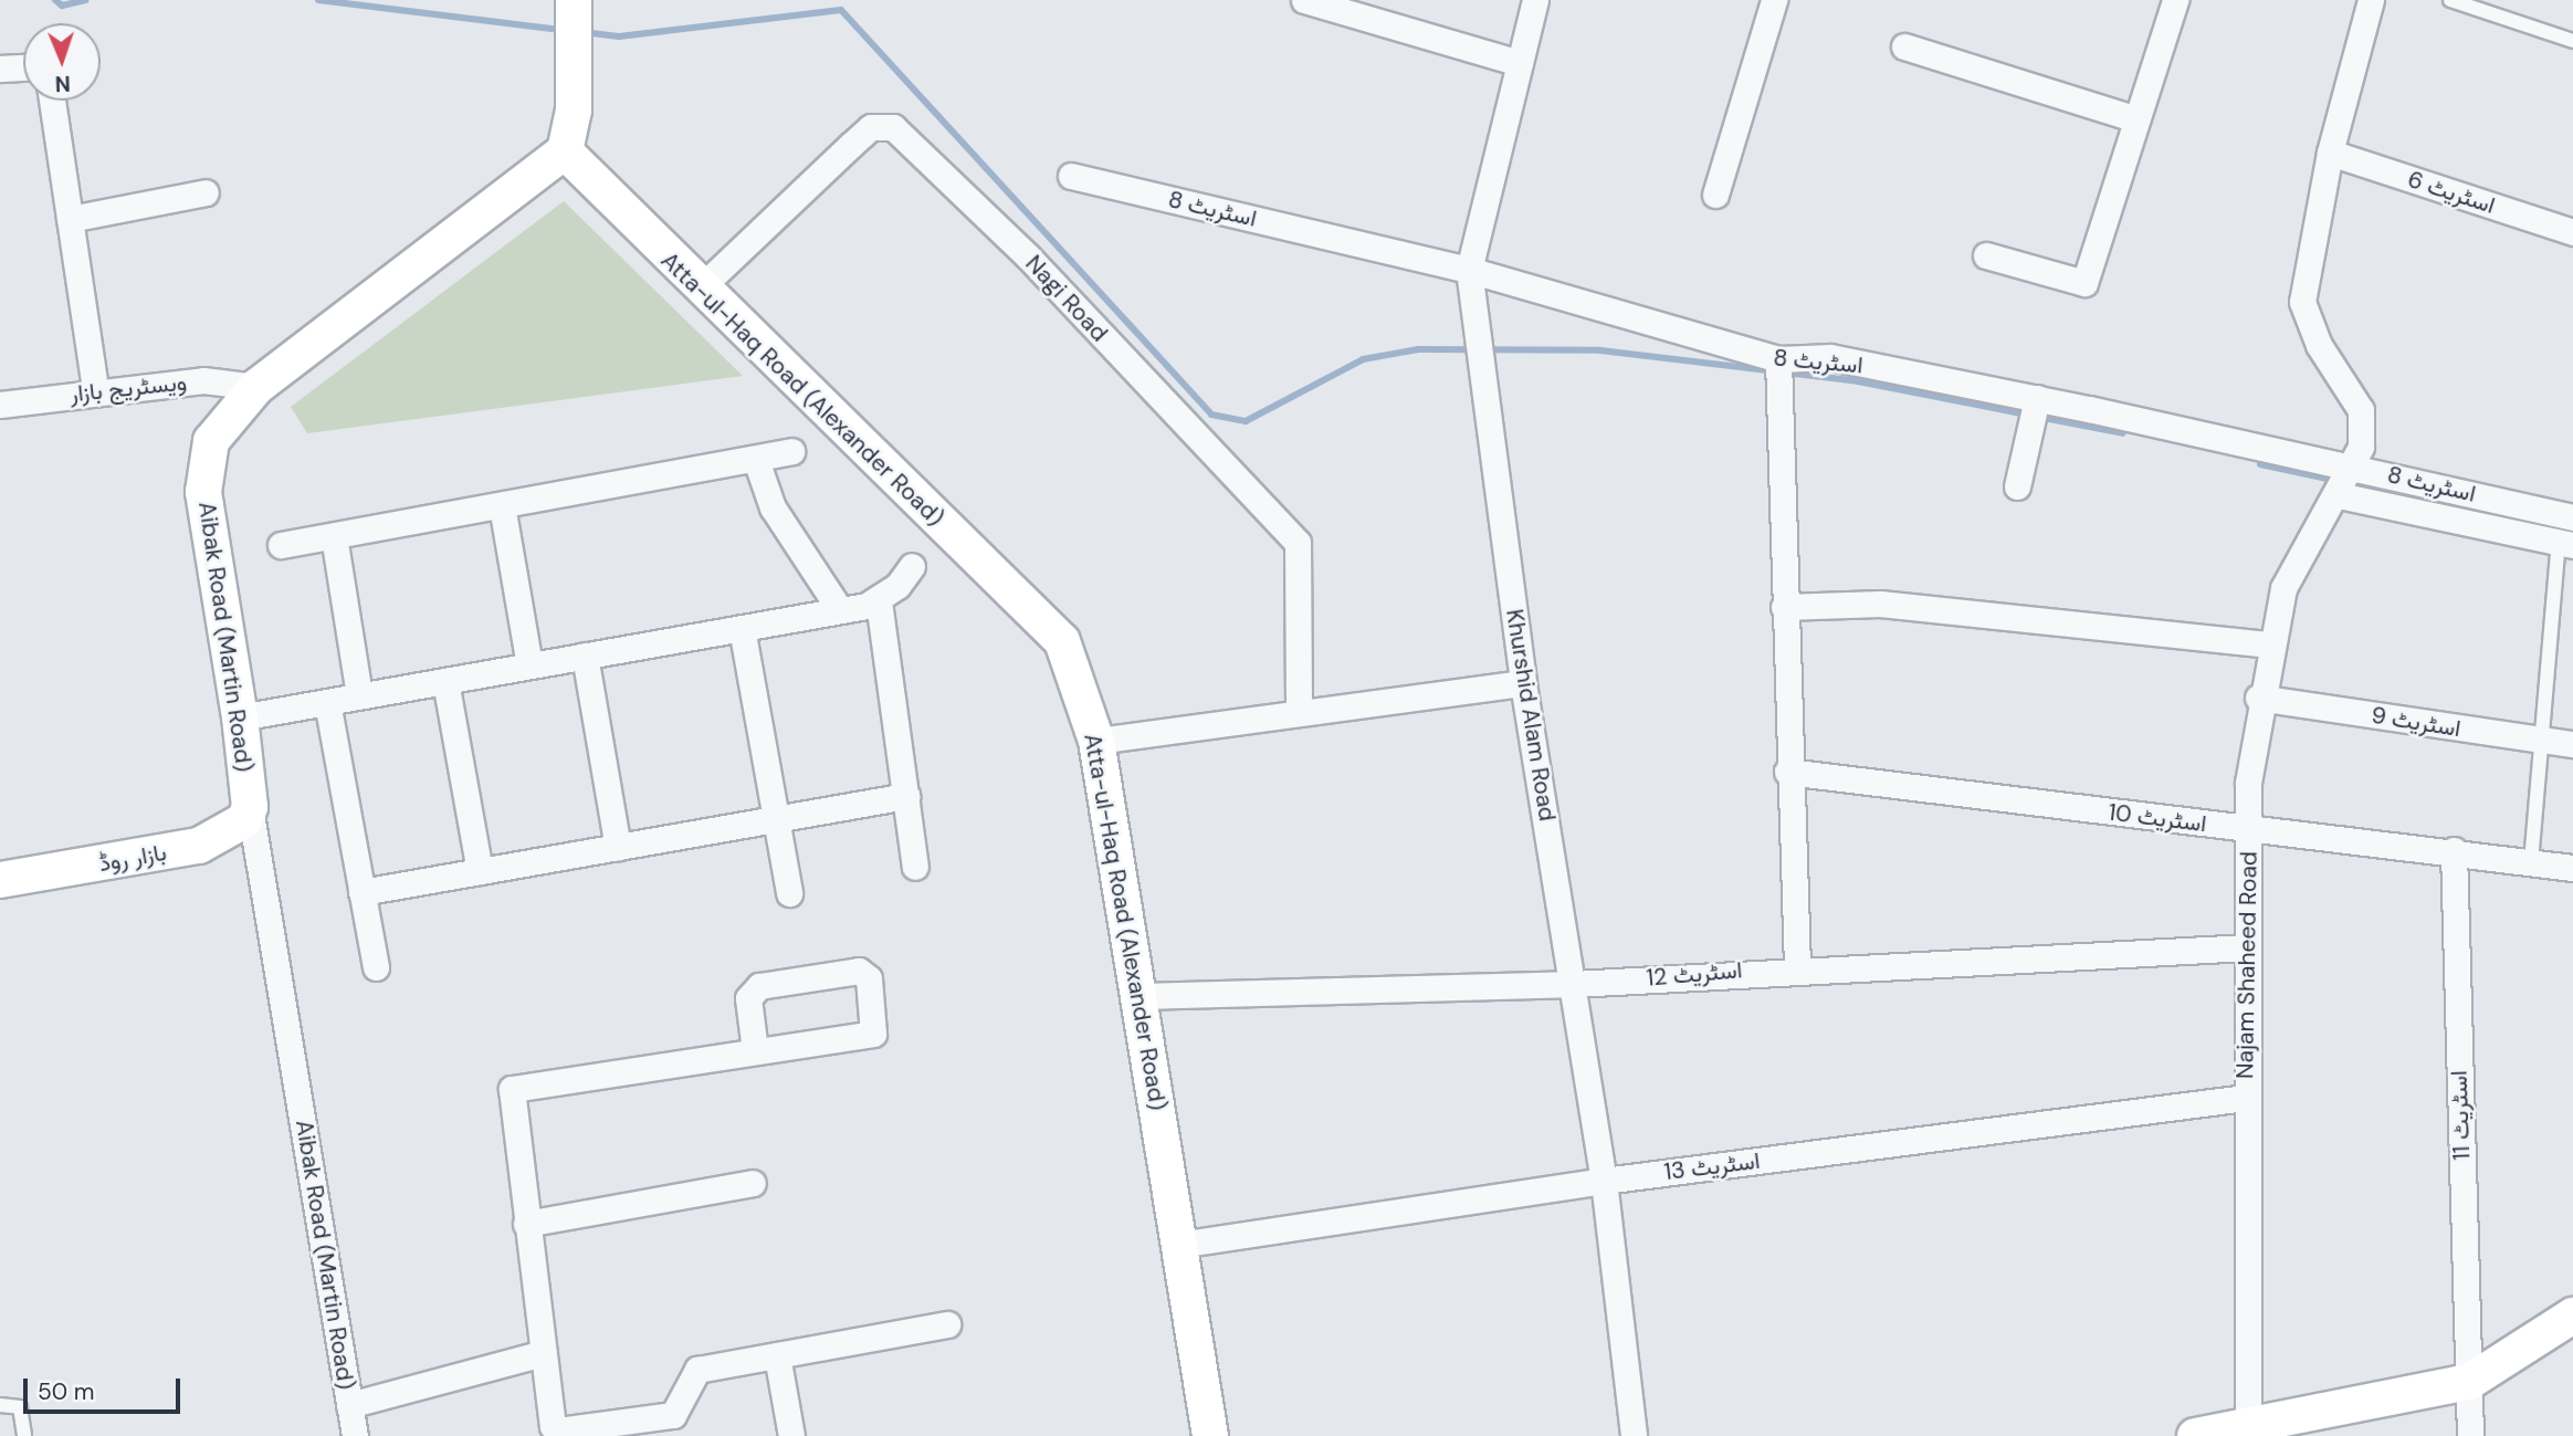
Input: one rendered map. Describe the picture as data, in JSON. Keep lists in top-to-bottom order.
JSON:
{
  "streets": {
    "street": [
      "اسٹریٹ 6",
      "اسٹریٹ 8",
      "Nagi Road",
      "ویسٹریج بازار",
      "Atta-ul-Haq Road (Alexander Road)",
      "Aibak Road (Martin Road)",
      "Khurshid Alam Road",
      "اسٹریٹ 9",
      "اسٹریٹ 10",
      "بازار روڈ",
      "Najam Shaheed Road",
      "اسٹریٹ 12",
      "اسٹریٹ 11",
      "اسٹریٹ 13"
    ]
  },
  "crossings": [
    ["اسٹریٹ 8", "Khurshid Alam Road"],
    ["اسٹریٹ 8", "Najam Shaheed Road"],
    ["Nagi Road", "Atta-ul-Haq Road (Alexander Road)"],
    ["ویسٹریج بازار", "Aibak Road (Martin Road)"],
    ["Atta-ul-Haq Road (Alexander Road)", "Aibak Road (Martin Road)"],
    ["Atta-ul-Haq Road (Alexander Road)", "اسٹریٹ 12"],
    ["Atta-ul-Haq Road (Alexander Road)", "اسٹریٹ 13"],
    ["Aibak Road (Martin Road)", "بازار روڈ"],
    ["Khurshid Alam Road", "اسٹریٹ 12"],
    ["Khurshid Alam Road", "اسٹریٹ 13"],
    ["اسٹریٹ 9", "Najam Shaheed Road"],
    ["اسٹریٹ 10", "Najam Shaheed Road"],
    ["اسٹریٹ 10", "اسٹریٹ 11"],
    ["Najam Shaheed Road", "اسٹریٹ 12"],
    ["Najam Shaheed Road", "اسٹریٹ 13"]
  ],
  "scale_bar": "50 m",
  "north": "bottom"
}
